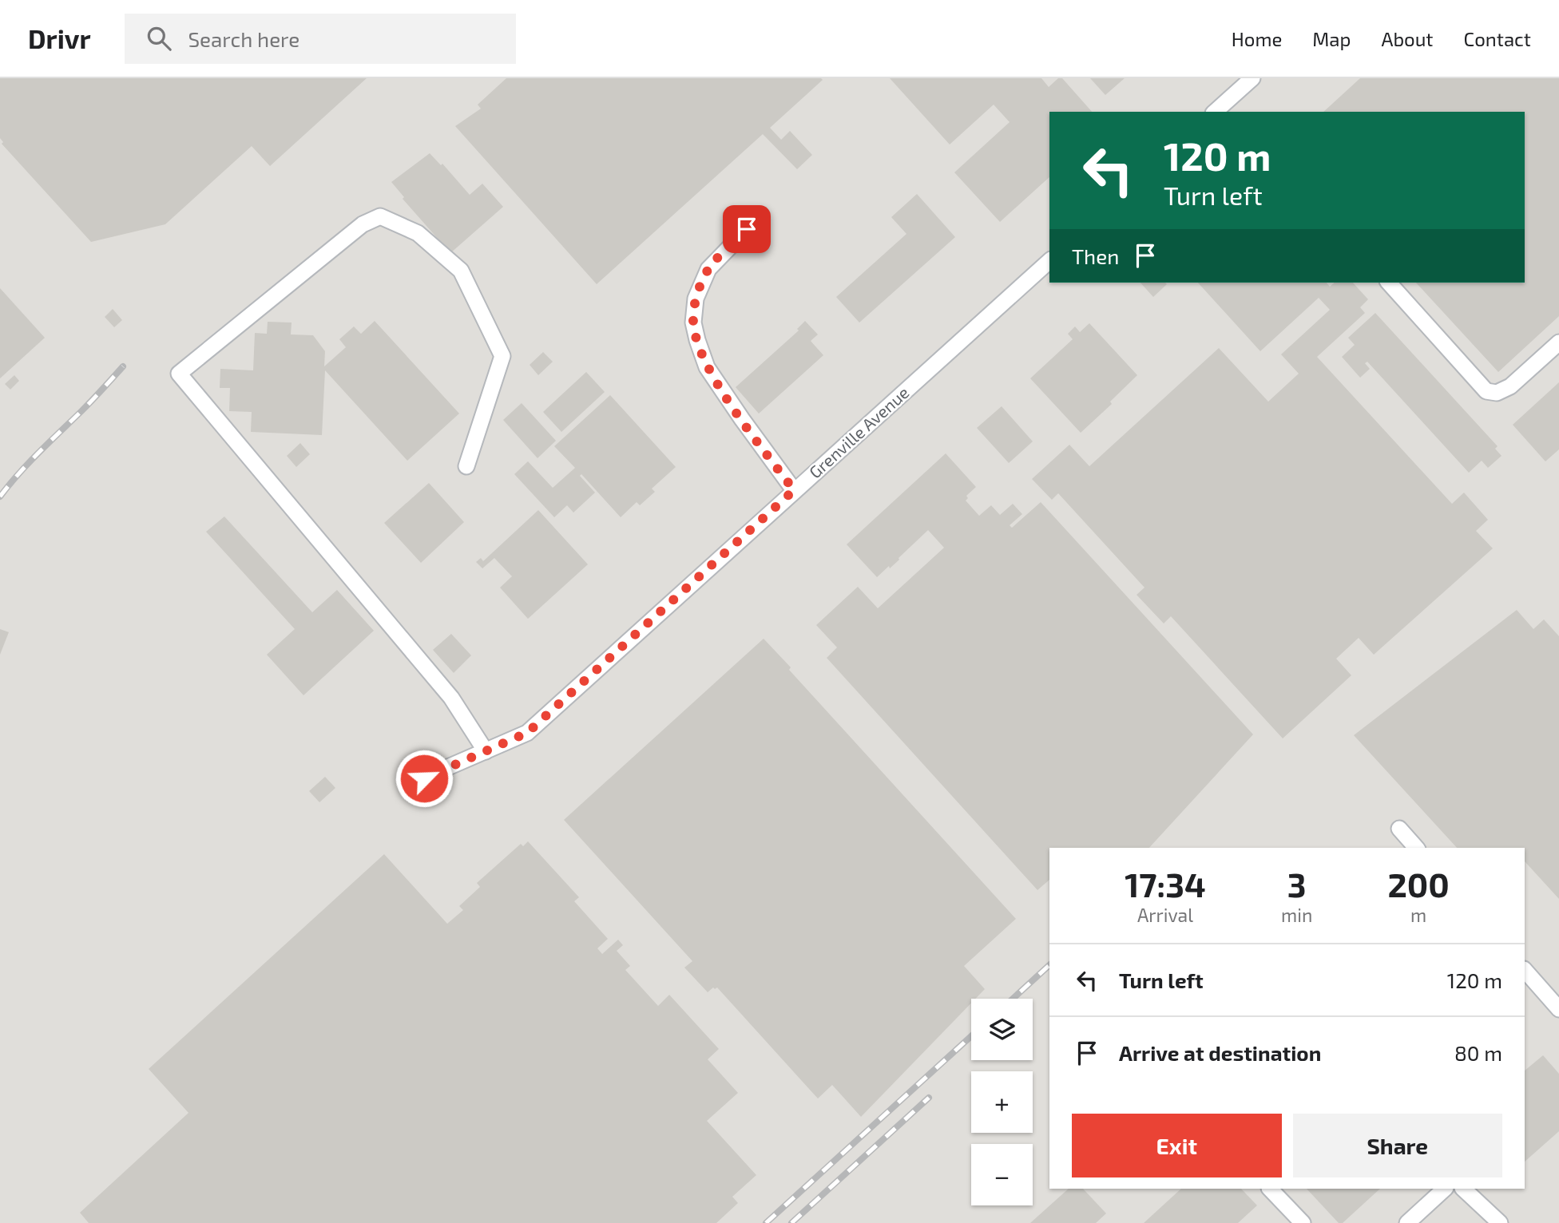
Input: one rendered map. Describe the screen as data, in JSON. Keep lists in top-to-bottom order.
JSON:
{
  "streets": {
    "lane": ["Grenville Avenue"]
  },
  "page": {
    "header": "Drivr",
    "search": "Search here",
    "nav": [
      "Home",
      "Map",
      "About",
      "Contact"
    ],
    "turn": ["120 m", "Turn left"],
    "then": "Then",
    "eta": [
      "17:34",
      "Arrival",
      "3",
      "min",
      "200",
      "m"
    ],
    "list": [
      {
        "name": "Turn left",
        "value": "120 m"
      },
      {
        "name": "Arrive at destination",
        "value": "80 m"
      }
    ],
    "map_buttons": ["+", "−"],
    "buttons": ["Exit", "Share"]
  }
}
